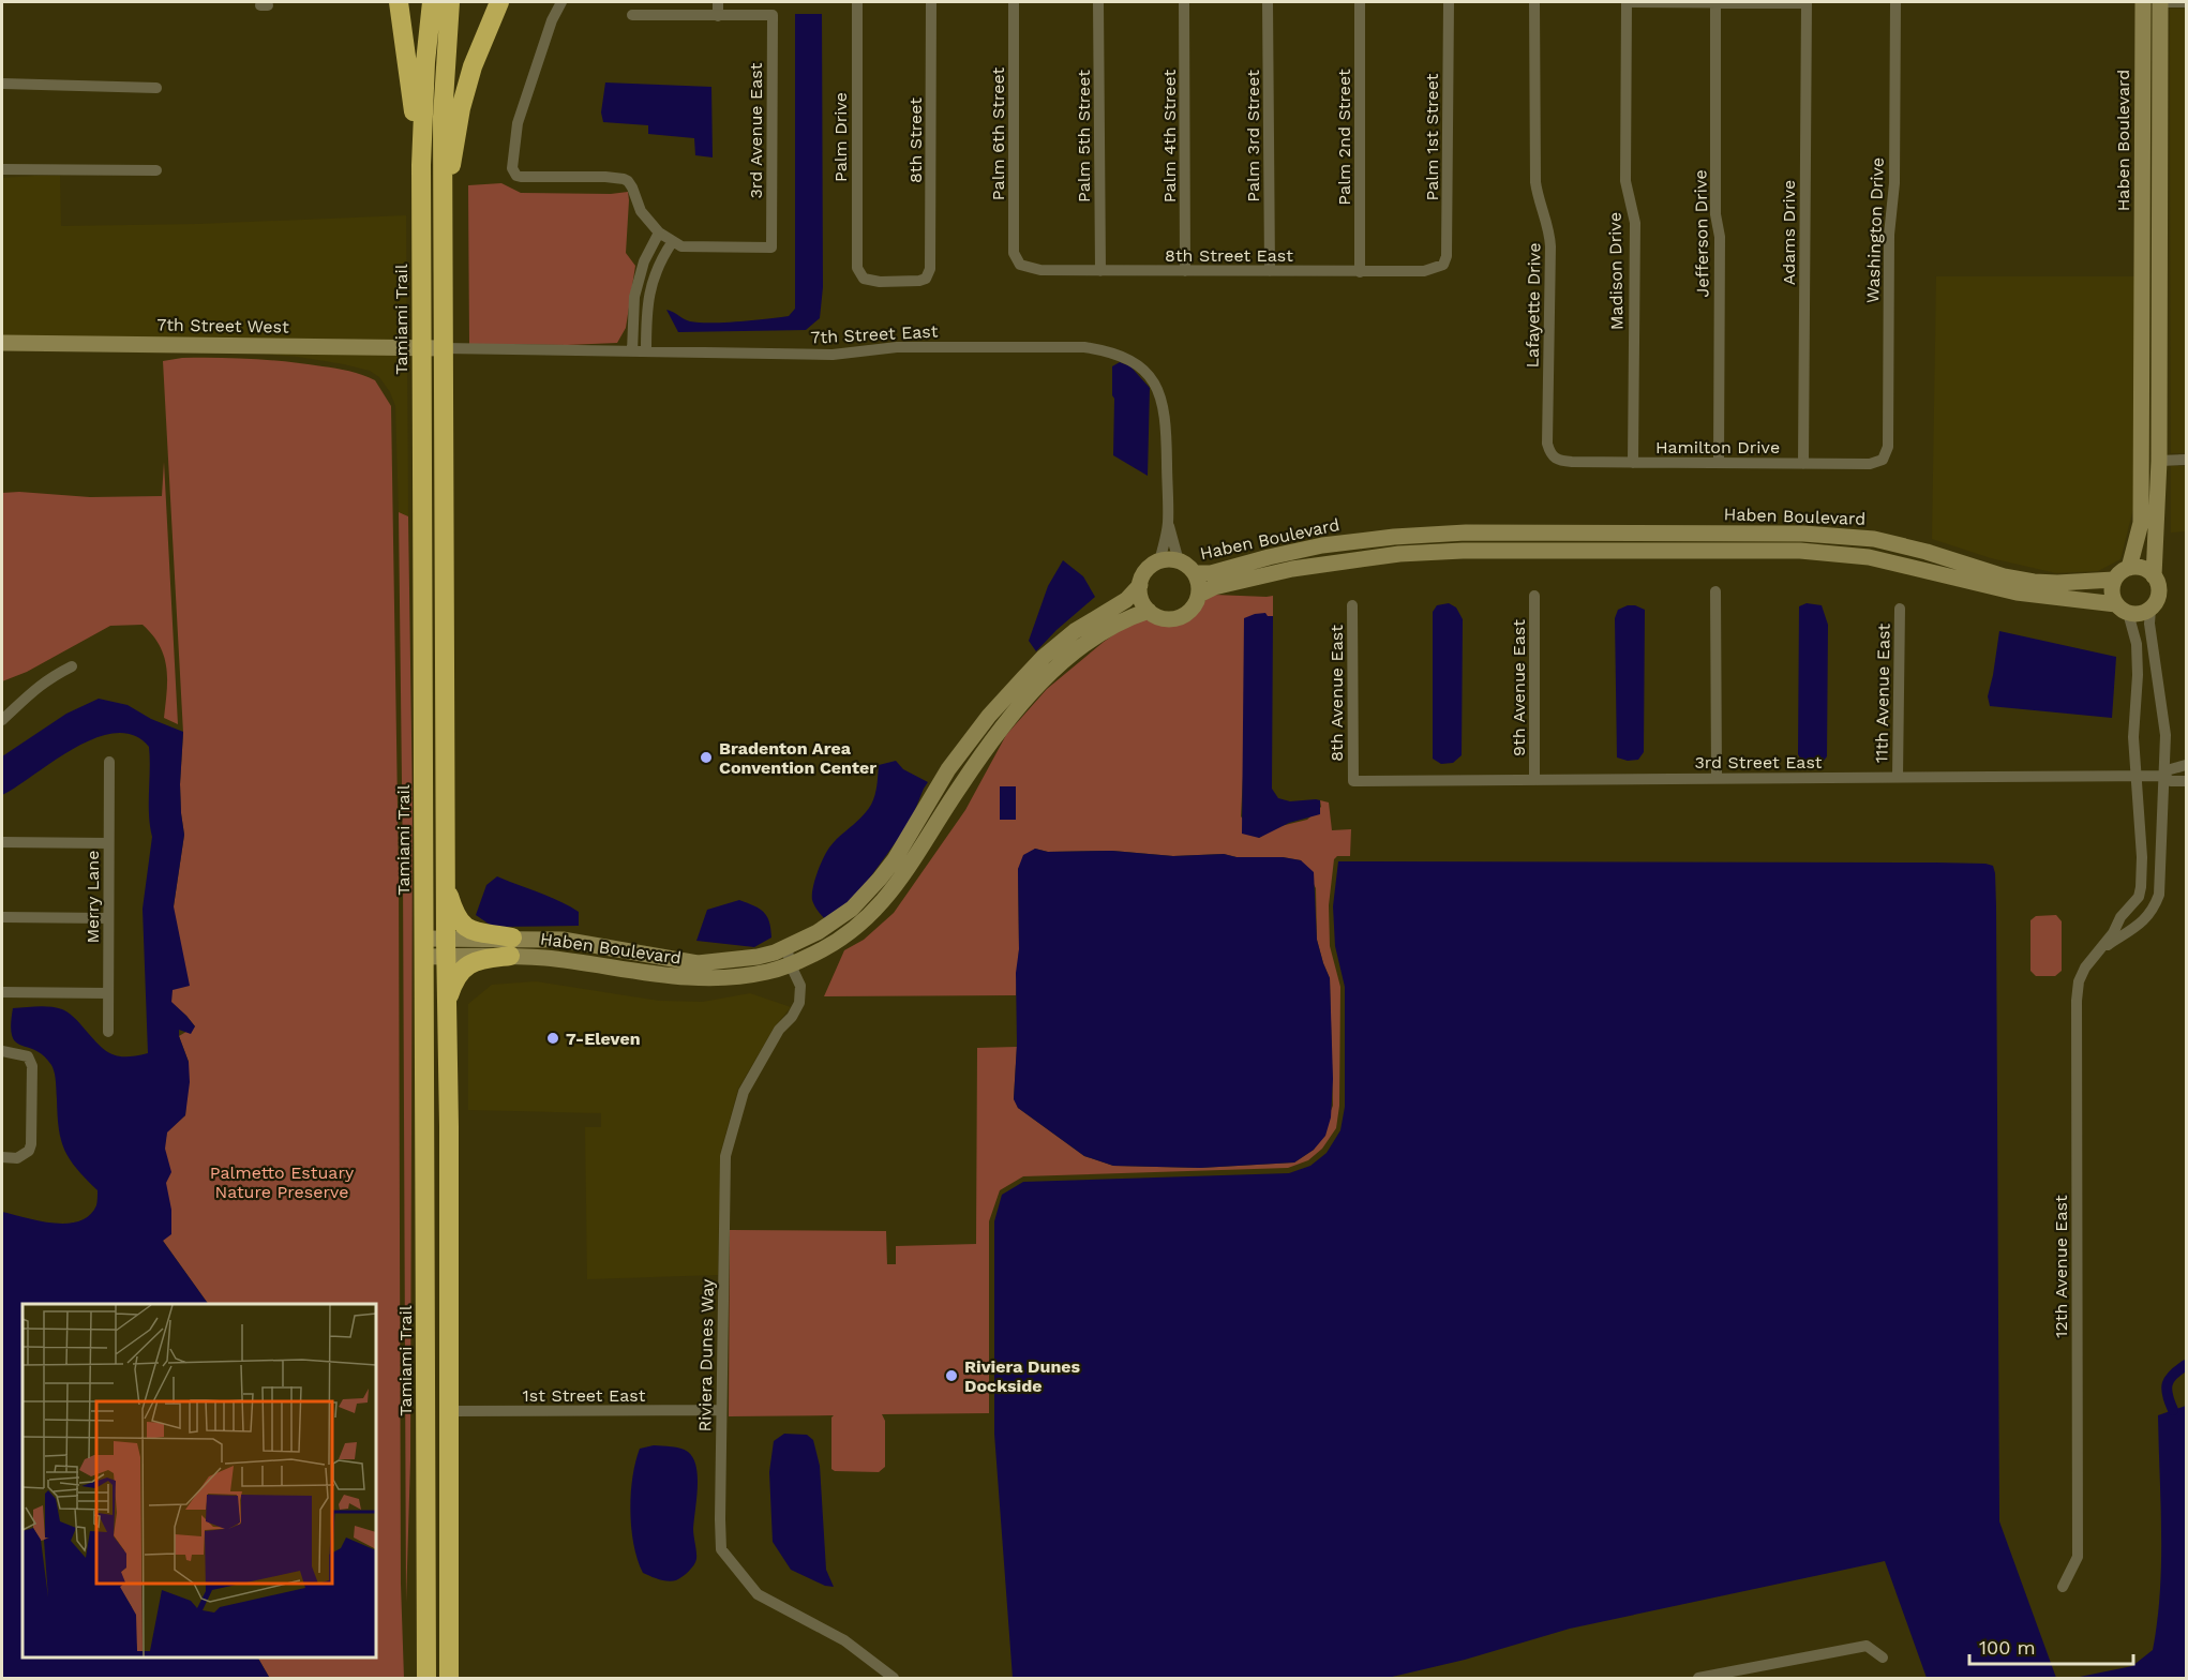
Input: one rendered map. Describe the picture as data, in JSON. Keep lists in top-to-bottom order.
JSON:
{
  "streets": {
    "highway": ["Tamiami Trail"],
    "street": [
      "3rd Avenue East",
      "Palm 6th Street",
      "Palm 5th Street",
      "Palm 4th Street",
      "Palm 3rd Street",
      "Palm Drive",
      "Palm 2nd Street",
      "Palm 1st Street",
      "8th Street",
      "Haben Boulevard",
      "Washington Drive",
      "Adams Drive",
      "Jefferson Drive",
      "8th Street East",
      "Madison Drive",
      "Lafayette Drive",
      "7th Street West",
      "7th Street East",
      "Hamilton Drive",
      "9th Avenue East",
      "8th Avenue East",
      "11th Avenue East",
      "3rd Street East",
      "Merry Lane",
      "12th Avenue East",
      "Riviera Dunes Way",
      "1st Street East"
    ]
  },
  "crossings": [
    ["Palm 6th Street", "8th Street East"],
    ["Palm 5th Street", "8th Street East"],
    ["Palm 4th Street", "8th Street East"],
    ["Palm 3rd Street", "8th Street East"],
    ["Palm Drive", "8th Street"],
    ["Palm 2nd Street", "8th Street East"],
    ["Palm 1st Street", "8th Street East"],
    ["Haben Boulevard", "Tamiami Trail"],
    ["Haben Boulevard", "7th Street East"],
    ["Haben Boulevard", "12th Avenue East"],
    ["Haben Boulevard", "Riviera Dunes Way"],
    ["Washington Drive", "Hamilton Drive"],
    ["Adams Drive", "Hamilton Drive"],
    ["Jefferson Drive", "Hamilton Drive"],
    ["Madison Drive", "Hamilton Drive"],
    ["Lafayette Drive", "Hamilton Drive"],
    ["Tamiami Trail", "7th Street West"],
    ["7th Street West", "7th Street East"],
    ["9th Avenue East", "3rd Street East"],
    ["8th Avenue East", "3rd Street East"],
    ["11th Avenue East", "3rd Street East"],
    ["3rd Street East", "12th Avenue East"],
    ["Riviera Dunes Way", "1st Street East"]
  ],
  "parks": ["Palmetto Estuary Nature Preserve"],
  "places": ["Bradenton Area Convention Center", "7-Eleven", "Riviera Dunes Dockside"],
  "scale_bar": "100 m"
}
